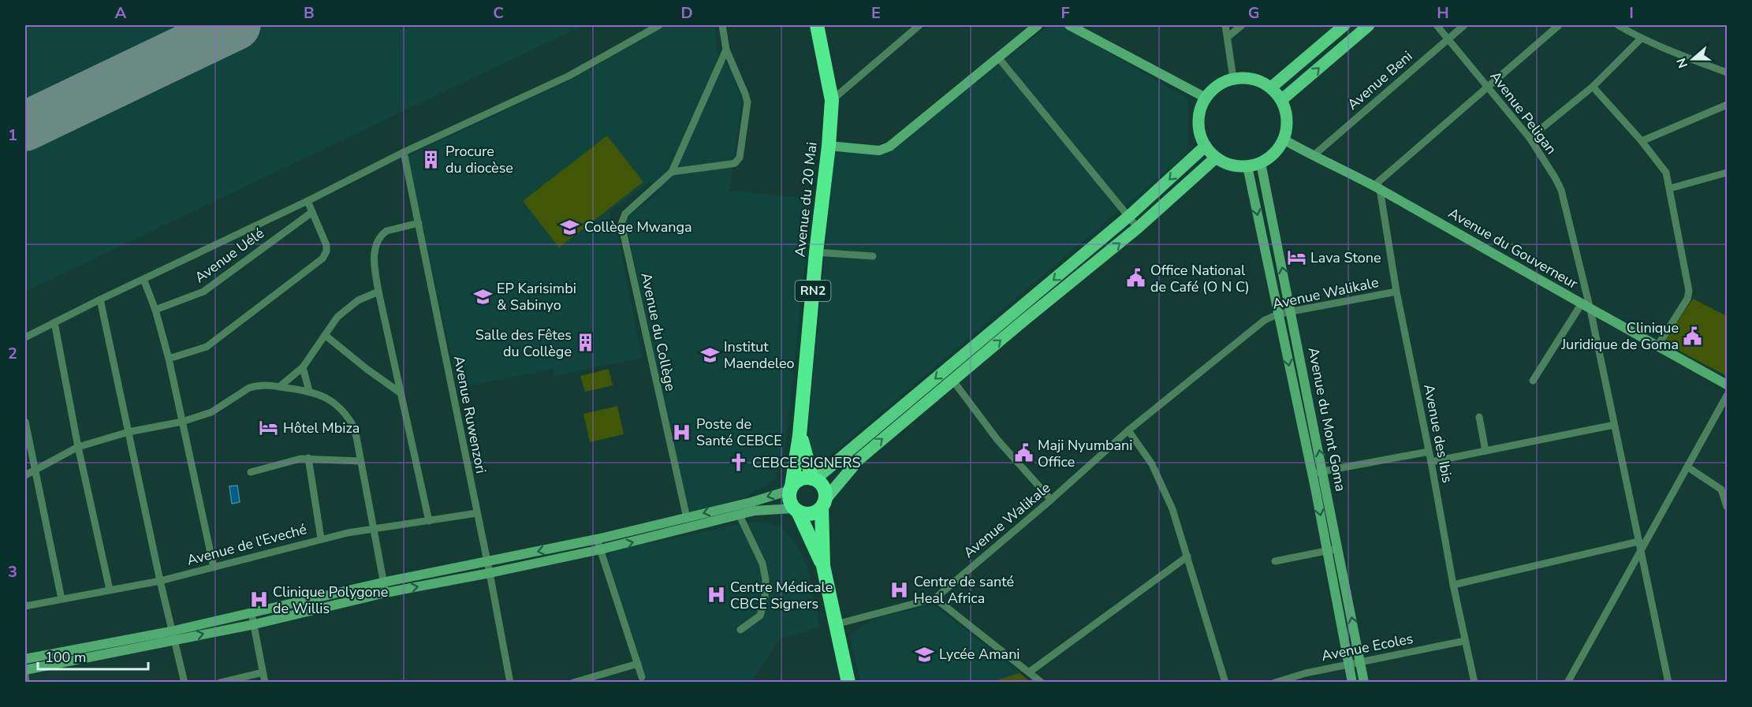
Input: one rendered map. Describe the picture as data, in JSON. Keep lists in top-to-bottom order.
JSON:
{
  "streets": {
    "highway": ["Avenue du 20 Mai", "RN2"],
    "street": [
      "Avenue Beni",
      "Avenue Peligan",
      "Avenue du Gouverneur",
      "Avenue Uélé",
      "Avenue Walikale",
      "Avenue du Collège",
      "Avenue Ruwenzori",
      "Avenue du Mont Goma",
      "Avenue des Ibis",
      "Avenue de l'Eveché",
      "Avenue Ecoles"
    ]
  },
  "crossings": [
    ["Avenue Beni", "Avenue Peligan"],
    ["Avenue Beni", "Avenue du Gouverneur"],
    ["Avenue Peligan", "Avenue du Gouverneur"],
    ["Avenue du 20 Mai", "RN2"],
    ["Avenue du Gouverneur", "Avenue du Mont Goma"],
    ["Avenue du Gouverneur", "Avenue des Ibis"],
    ["RN2", "Avenue Walikale"],
    ["Avenue Walikale", "Avenue du Mont Goma"],
    ["Avenue Walikale", "Avenue des Ibis"],
    ["Avenue Ruwenzori", "Avenue de l'Eveché"],
    ["Avenue du Mont Goma", "Avenue Ecoles"],
    ["Avenue des Ibis", "Avenue Ecoles"]
  ],
  "places": {
    "building": ["Procure du diocèse", "Salle des Fêtes du Collège"],
    "school or university": [
      "Collège Mwanga",
      "EP Karisimbi & Sabinyo",
      "Institut Maendeleo",
      "Lycée Amani"
    ],
    "hotel": ["Lava Stone", "Hôtel Mbiza"],
    "public building": ["Office National de Café (O N C)", "Clinique Juridique de Goma", "Maji Nyumbani Office"],
    "hospital": [
      "Poste de Santé CEBCE",
      "Centre de santé Heal Africa",
      "Centre Médicale CBCE Signers",
      "Clinique Polygone de Willis"
    ],
    "church": ["CEBCE SIGNERS"]
  },
  "scale_bar": "100 m",
  "north": "left",
  "grid": {
    "columns": [
      "A",
      "B",
      "C",
      "D",
      "E",
      "F",
      "G",
      "H",
      "I"
    ],
    "rows": ["1", "2", "3"]
  }
}
